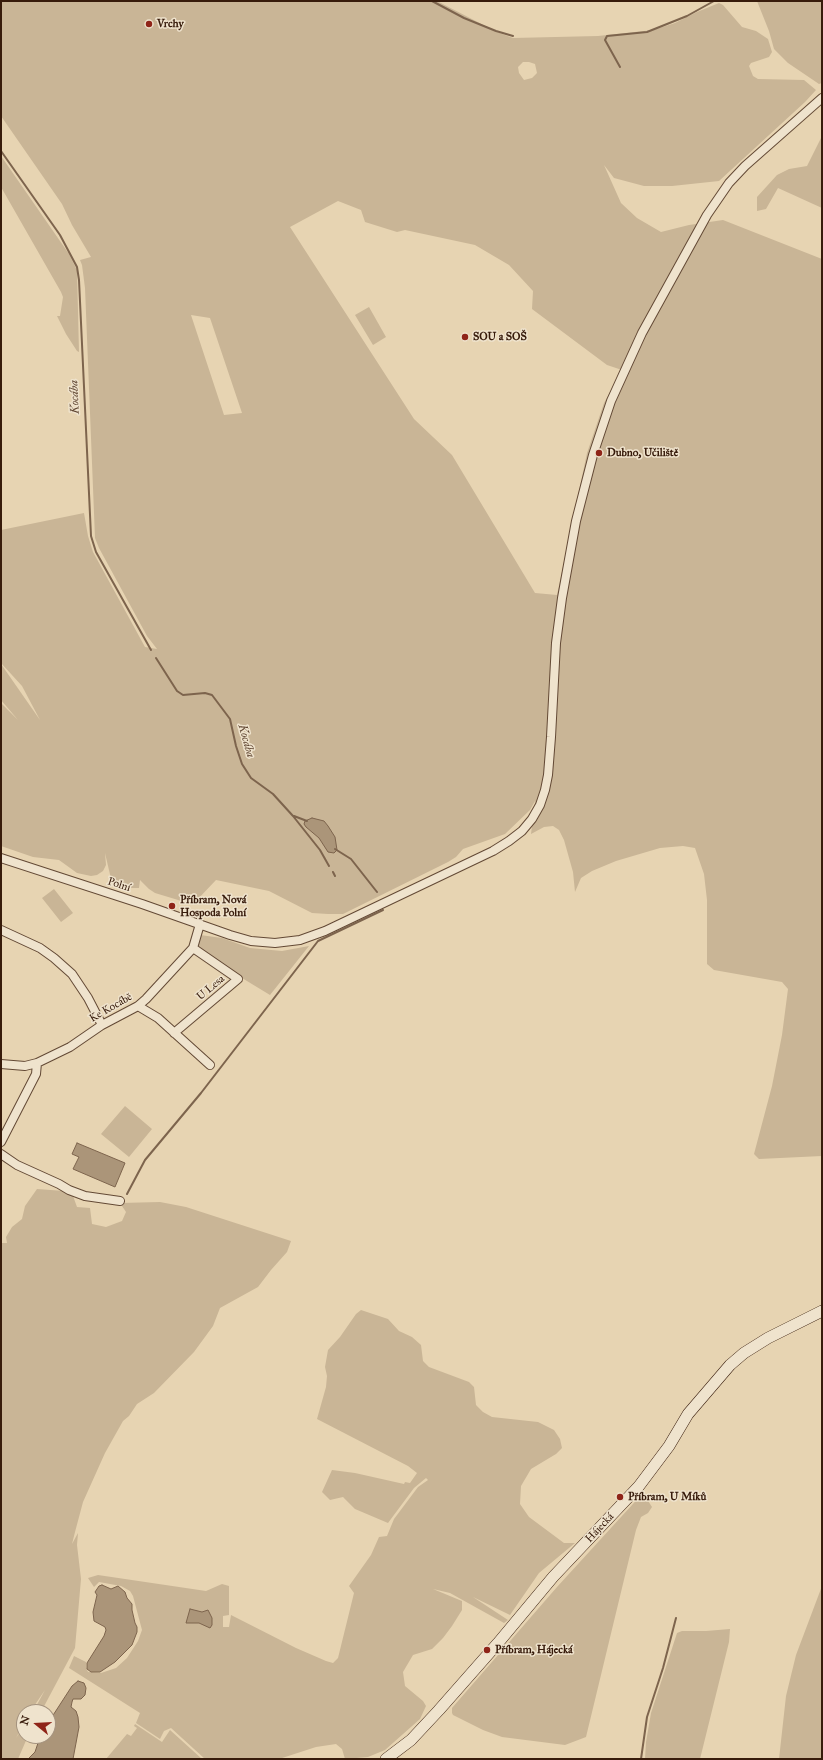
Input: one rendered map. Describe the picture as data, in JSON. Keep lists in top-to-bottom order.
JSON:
{
  "streets": {
    "main road": ["Hájecká"],
    "street": ["Polní", "U Lesa", "Ke Kocábě"]
  },
  "crossings": [
    ["Polní", "Ke Kocábě"],
    ["U Lesa", "Ke Kocábě"]
  ],
  "water": ["Kocába"],
  "places": [
    "Vrchy",
    "SOU a SOŠ",
    "Dubno, Učiliště",
    "Příbram, Nová Hospoda Polní",
    "Příbram, U Míků",
    "Příbram, Hájecká"
  ],
  "north": "left"
}
